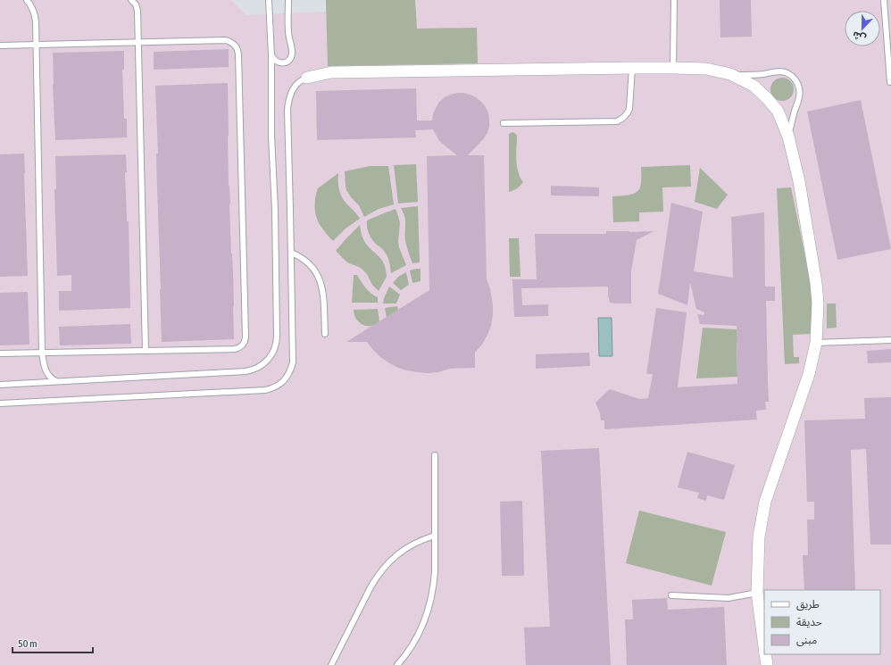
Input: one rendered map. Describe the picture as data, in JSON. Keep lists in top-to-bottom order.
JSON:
{
  "legend": ["طريق", "حديقة", "مبنى"],
  "scale_bar": "50 m",
  "north": "bottom"
}
